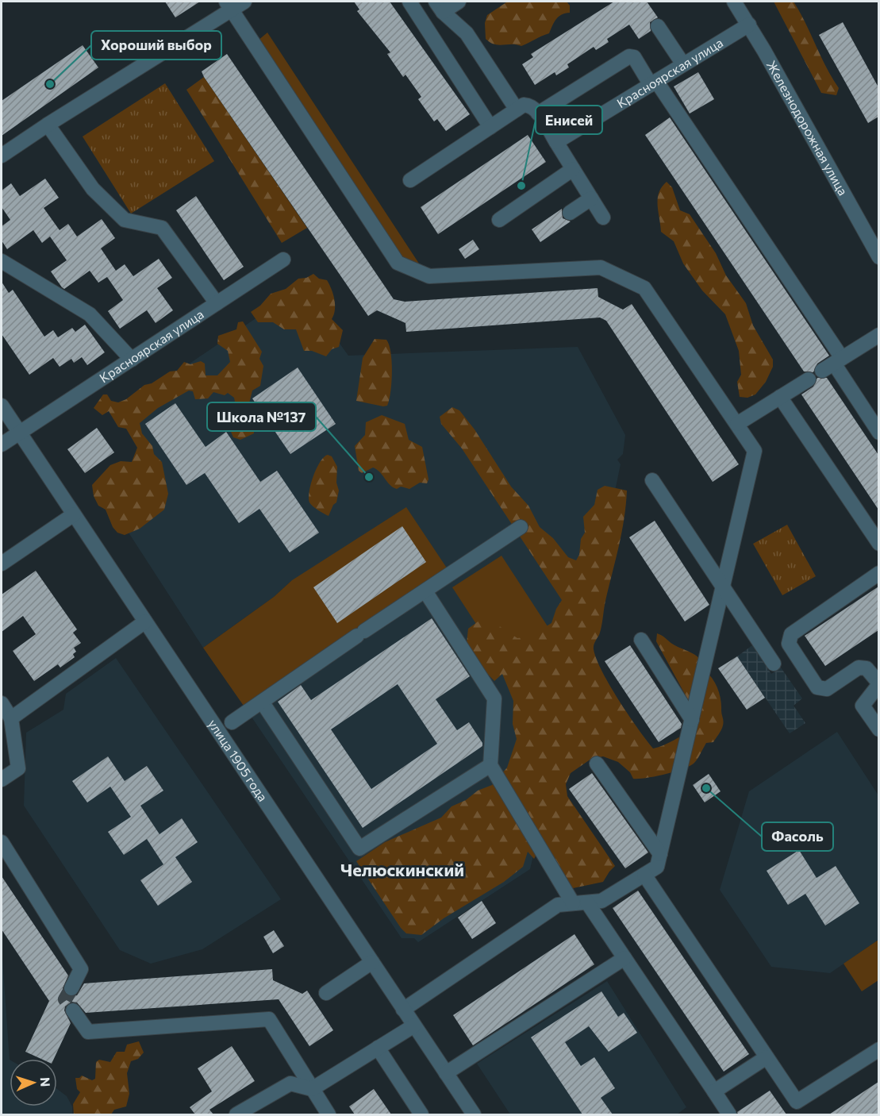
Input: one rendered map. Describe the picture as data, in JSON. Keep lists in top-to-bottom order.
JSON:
{
  "streets": {
    "street": ["Красноярская улица", "Железнодорожная улица", "улица 1905 года"]
  },
  "crossings": [
    ["Красноярская улица", "Железнодорожная улица"],
    ["Красноярская улица", "улица 1905 года"]
  ],
  "districts": ["Челюскинский"],
  "places": [
    "Хороший выбор",
    "Енисей",
    "Школа №137",
    "Фасоль"
  ],
  "north": "right"
}
